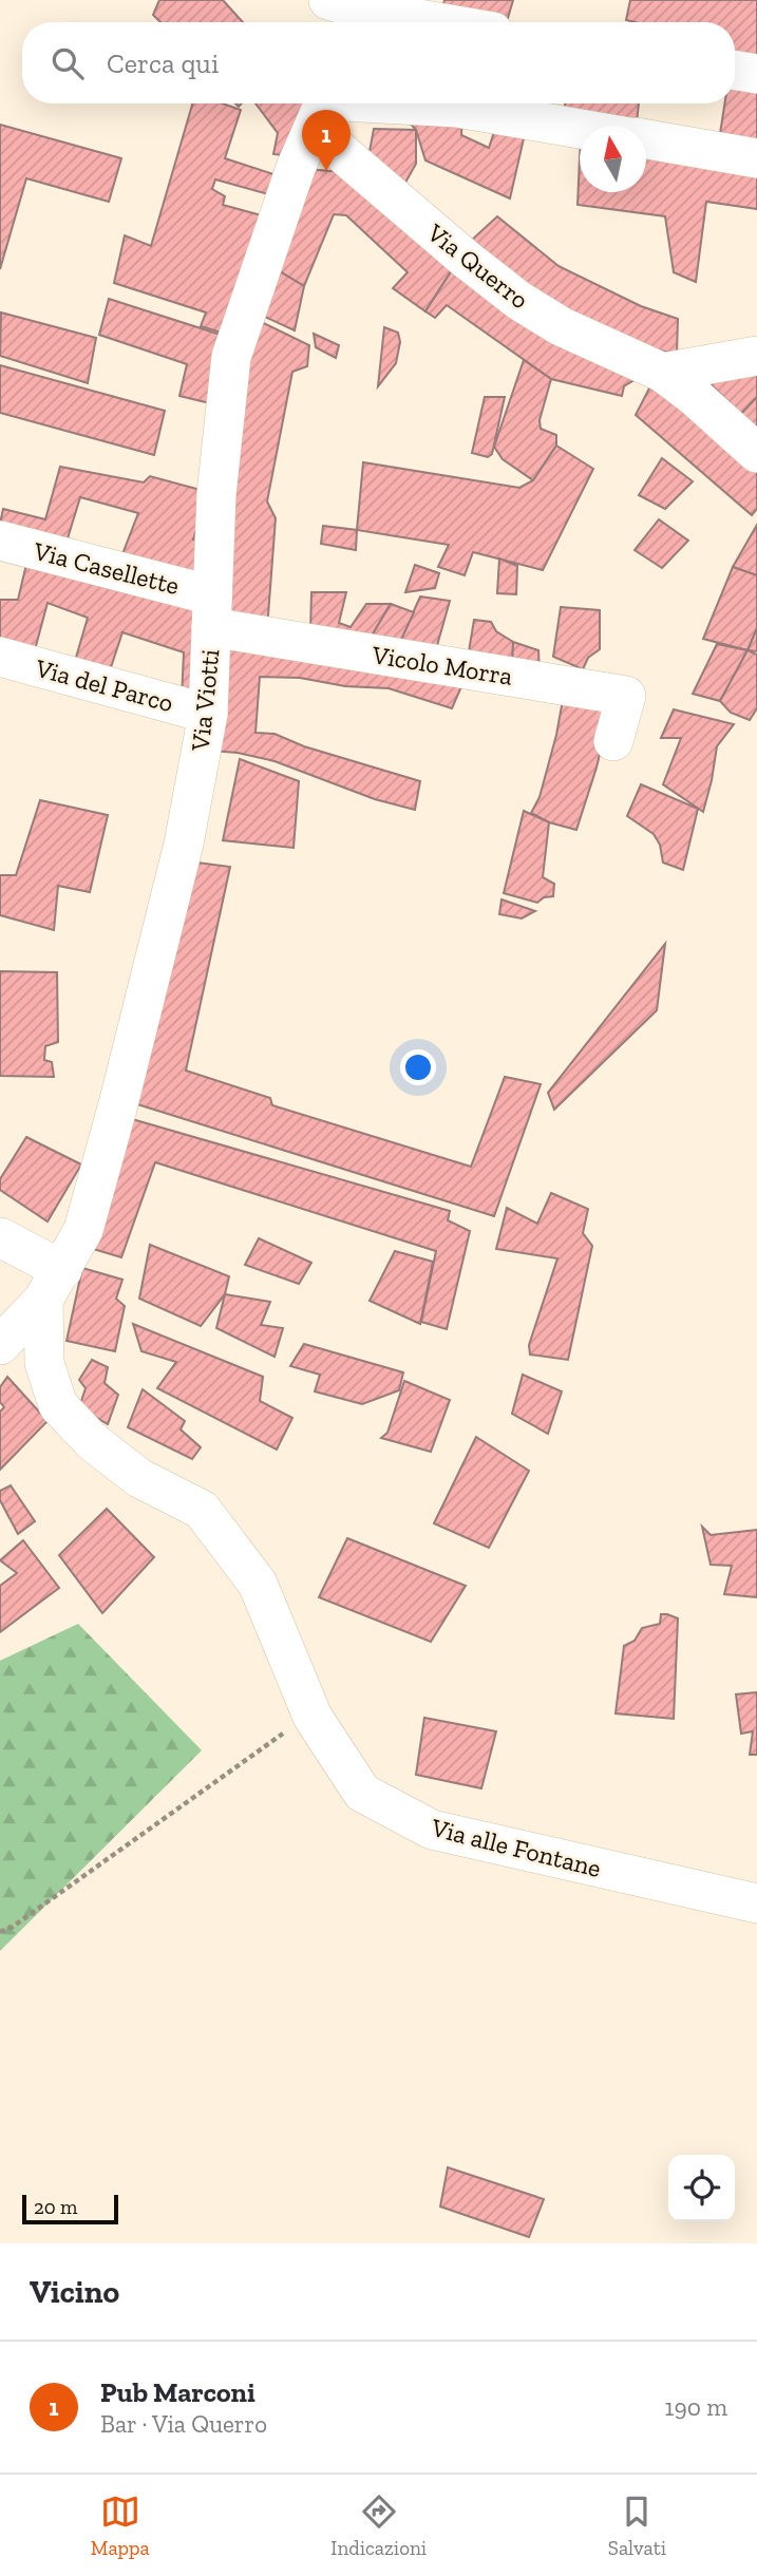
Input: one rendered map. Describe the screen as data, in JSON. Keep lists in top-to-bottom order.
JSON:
{
  "streets": {
    "street": [
      "Via Querro",
      "Via Casellette",
      "Vicolo Morra",
      "Via del Parco",
      "Via Viotti",
      "Via alle Fontane"
    ]
  },
  "crossings": [
    ["Via Querro", "Via Viotti"],
    ["Via Casellette", "Vicolo Morra"],
    ["Via Casellette", "Via Viotti"],
    ["Vicolo Morra", "Via Viotti"],
    ["Via del Parco", "Via Viotti"],
    ["Via Viotti", "Via alle Fontane"]
  ],
  "scale_bar": "20 m",
  "north": "top",
  "page": {
    "search": "Cerca qui",
    "pins": "1",
    "scale": "20 m",
    "heading": "Vicino",
    "list": [
      {
        "mark": "1",
        "name": "Pub Marconi",
        "note": "Bar · Via Querro",
        "value": "190 m"
      }
    ],
    "nav": ["Mappa", "Indicazioni", "Salvati"]
  }
}
